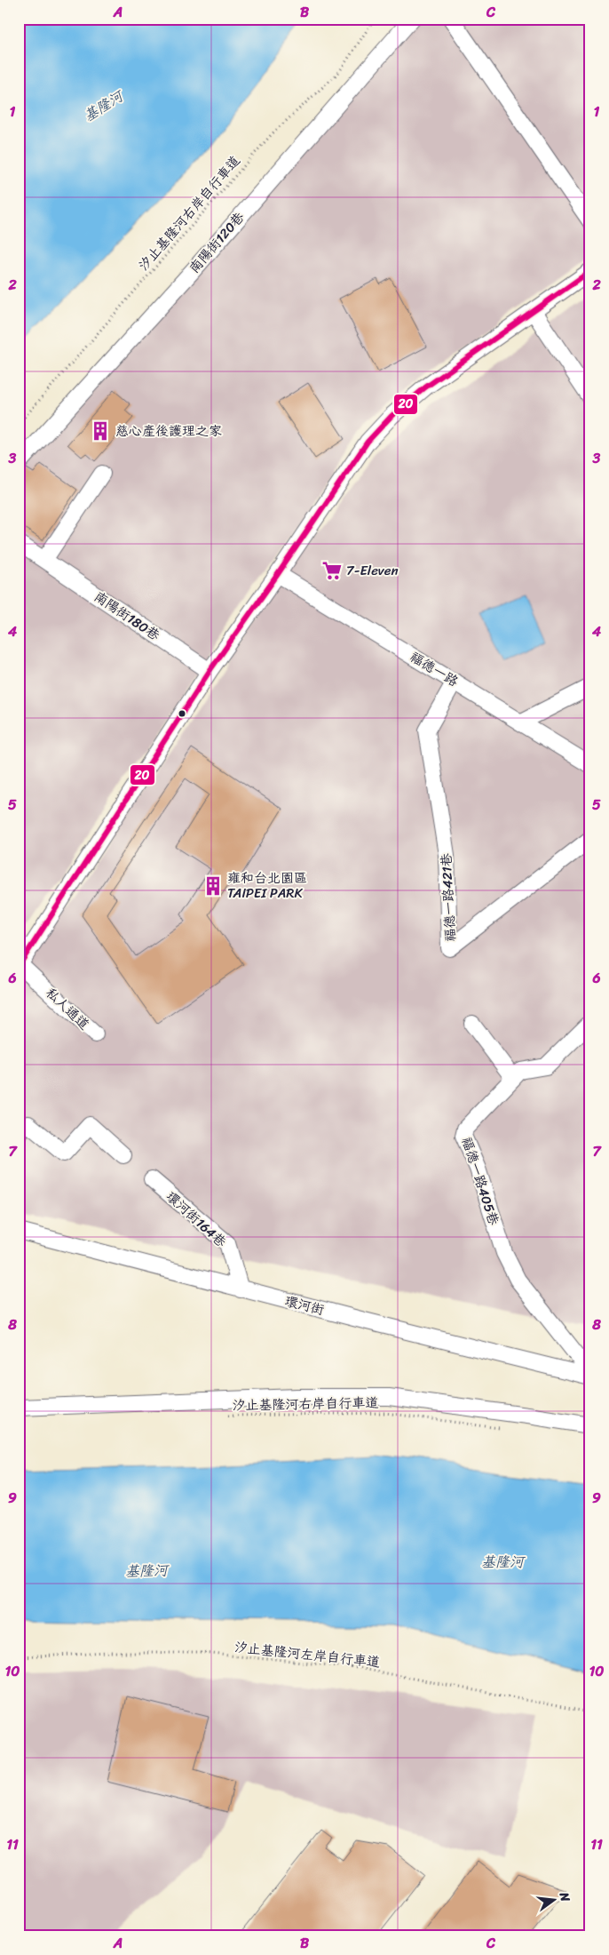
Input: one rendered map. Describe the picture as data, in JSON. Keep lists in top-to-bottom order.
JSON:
{
  "streets": {
    "street": [
      "南陽街120巷",
      "南陽街180巷",
      "福德一路",
      "福德一路421巷",
      "私人通道",
      "福德一路405巷",
      "環河街164巷",
      "環河街"
    ],
    "path": ["汐止基隆河右岸自行車道", "汐止基隆河左岸自行車道"]
  },
  "crossings": [
    ["福德一路", "福德一路421巷"],
    ["環河街164巷", "環河街"]
  ],
  "water": ["基隆河"],
  "places": {
    "building": ["慈心產後護理之家", "雍和台北園區 TAIPEI PARK"],
    "supermarket": ["7-Eleven"]
  },
  "lines": ["transit line 20"],
  "north": "right",
  "grid": {
    "columns": ["A", "B", "C"],
    "rows": [
      "1",
      "2",
      "3",
      "4",
      "5",
      "6",
      "7",
      "8",
      "9",
      "10",
      "11"
    ]
  }
}
